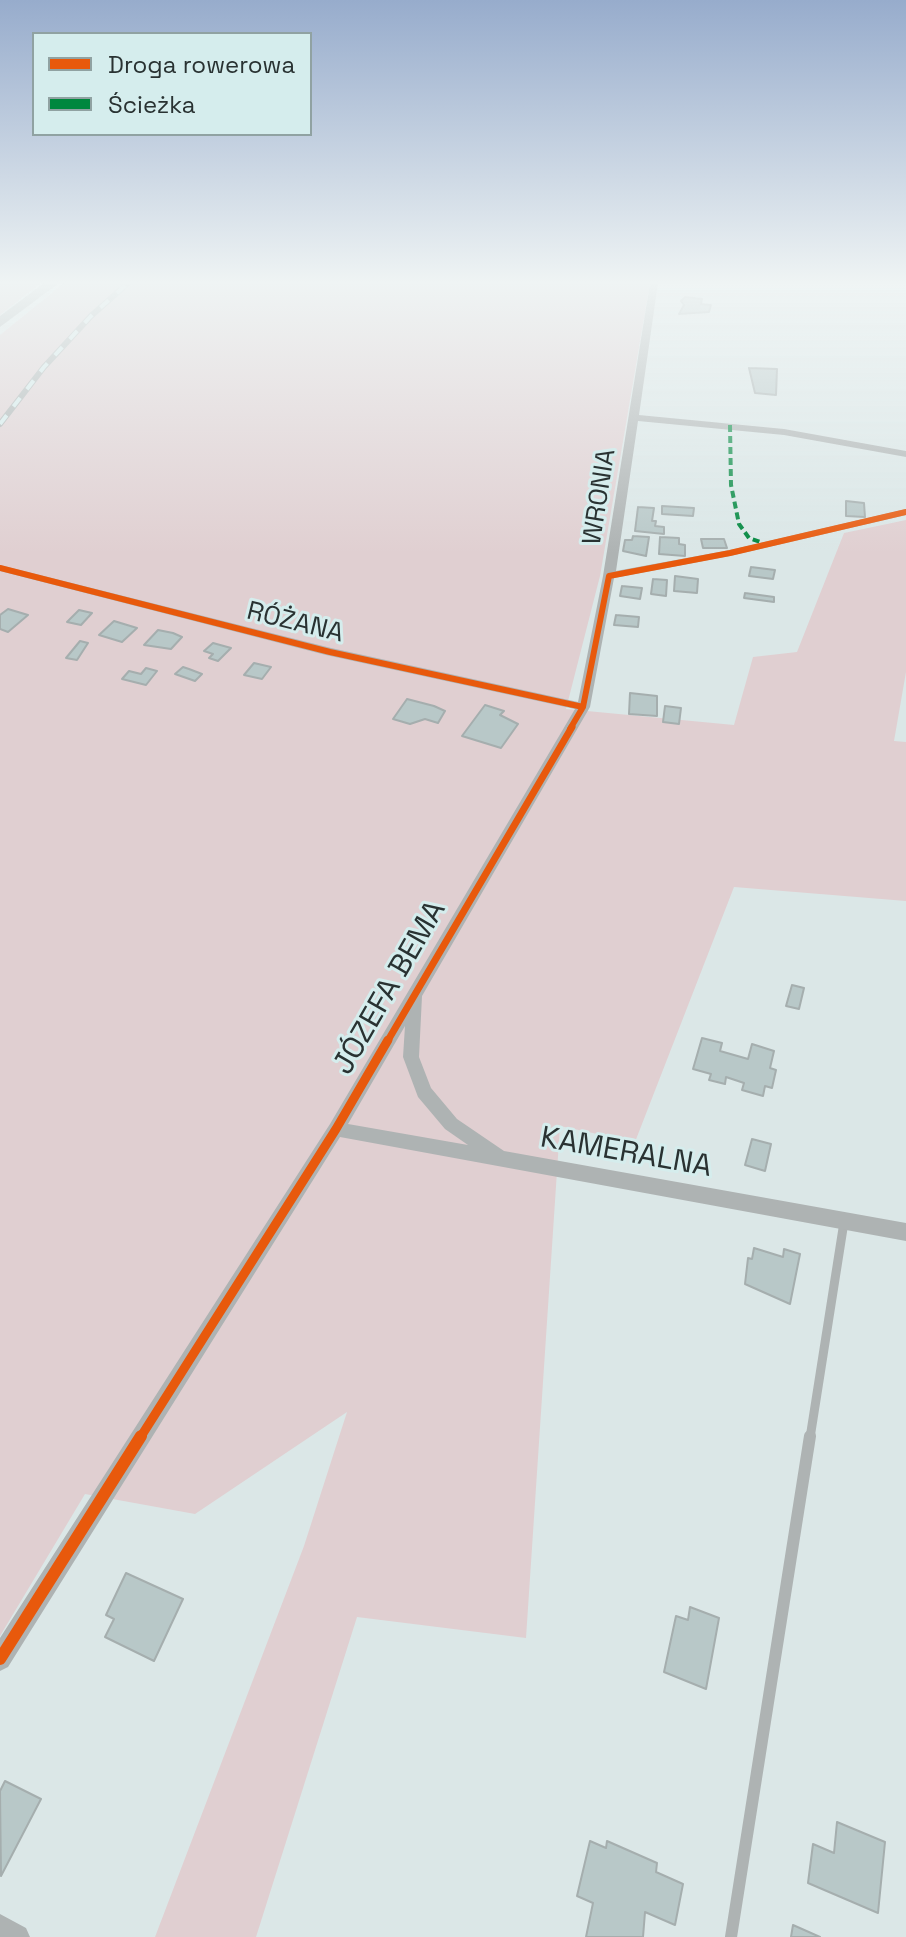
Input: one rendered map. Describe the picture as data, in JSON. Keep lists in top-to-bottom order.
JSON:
{
  "streets": {
    "street": [
      "WRONIA",
      "RÓŻANA",
      "JÓZEFA BEMA",
      "KAMERALNA"
    ]
  },
  "crossings": [
    ["WRONIA", "JÓZEFA BEMA"],
    ["RÓŻANA", "JÓZEFA BEMA"],
    ["JÓZEFA BEMA", "KAMERALNA"]
  ],
  "legend": ["Droga rowerowa", "Ścieżka"]
}
